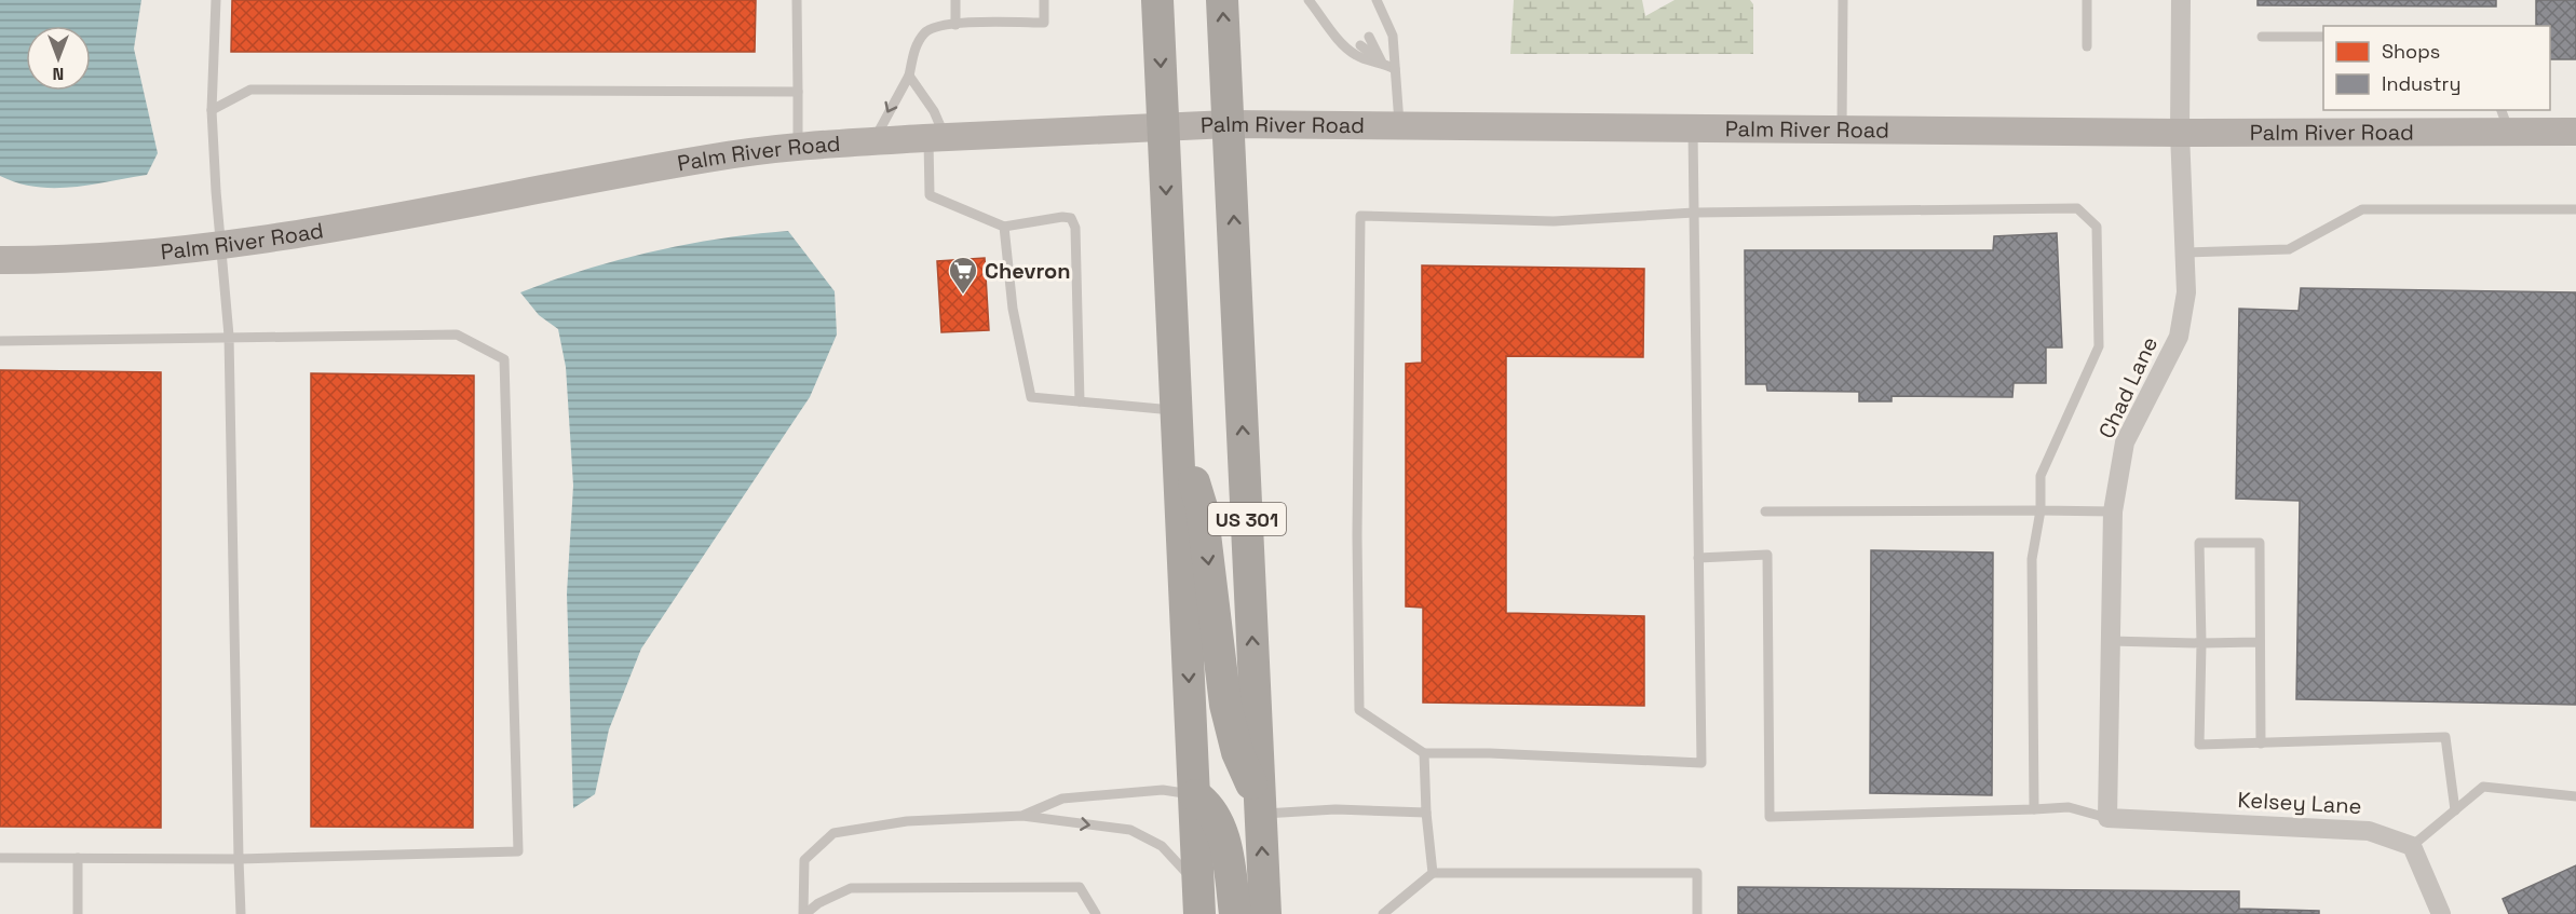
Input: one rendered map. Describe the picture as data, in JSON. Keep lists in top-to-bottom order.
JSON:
{
  "streets": {
    "main road": ["US 301"],
    "street": ["Palm River Road", "Chad Lane", "Kelsey Lane"]
  },
  "crossings": [
    ["Palm River Road", "Chad Lane"],
    ["Palm River Road", "US 301"],
    ["Chad Lane", "Kelsey Lane"]
  ],
  "places": {
    "supermarket": ["Chevron"]
  },
  "legend": ["Shops", "Industry"],
  "north": "bottom"
}
